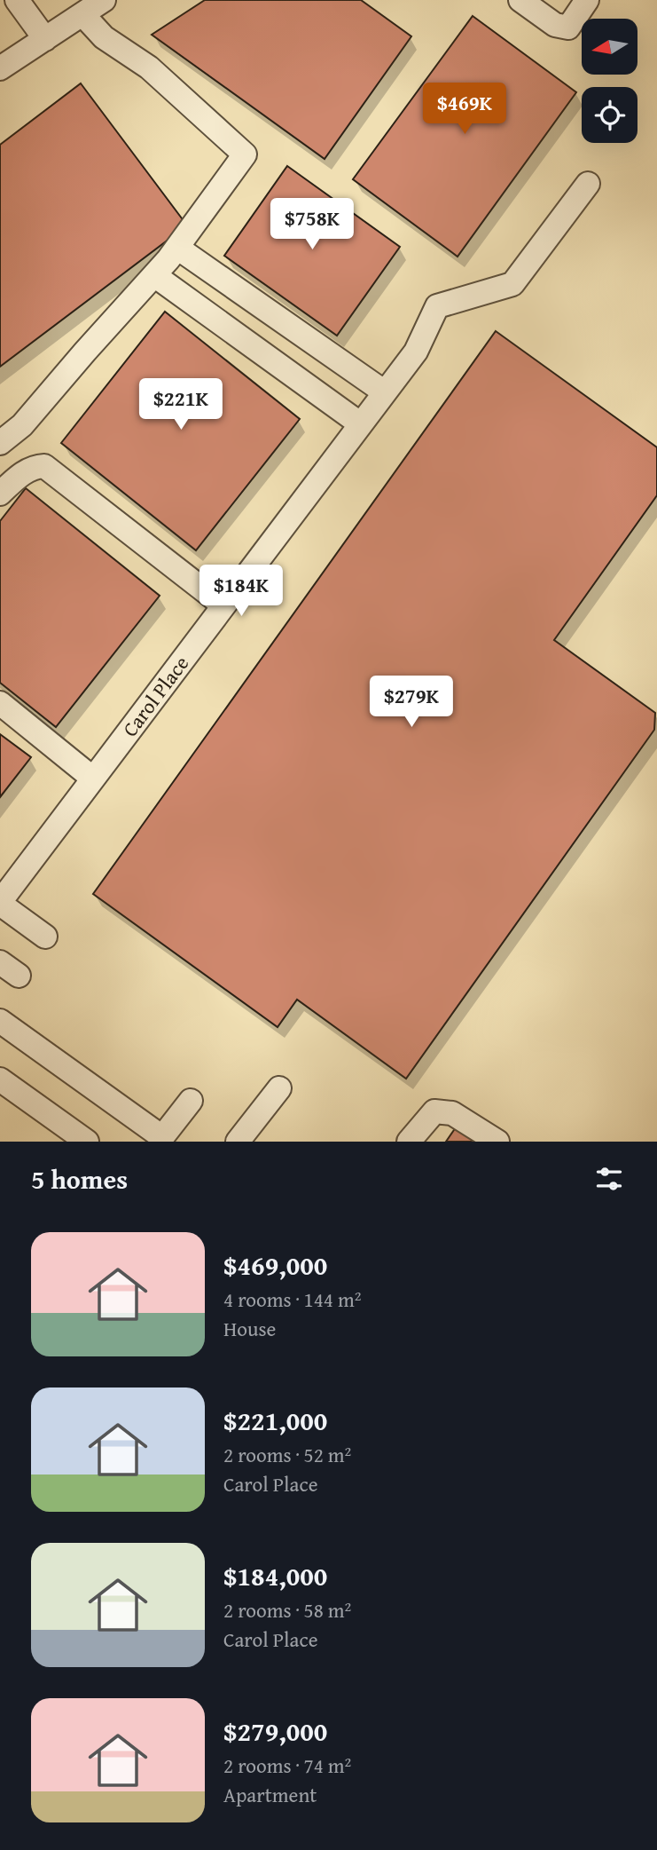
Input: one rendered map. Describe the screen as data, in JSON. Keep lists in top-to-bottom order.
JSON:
{
  "streets": {
    "street": ["Carol Place"]
  },
  "north": "left",
  "page": {
    "price": [
      "$469K",
      "$758K",
      "$221K",
      "$184K",
      "$279K"
    ],
    "heading": "5 homes",
    "list": [
      {
        "name": "$469,000",
        "note": "4 rooms · 144 m² · House"
      },
      {
        "name": "$221,000",
        "note": "2 rooms · 52 m² · Carol Place"
      },
      {
        "name": "$184,000",
        "note": "2 rooms · 58 m² · Carol Place"
      },
      {
        "name": "$279,000",
        "note": "2 rooms · 74 m² · Apartment"
      }
    ]
  }
}
